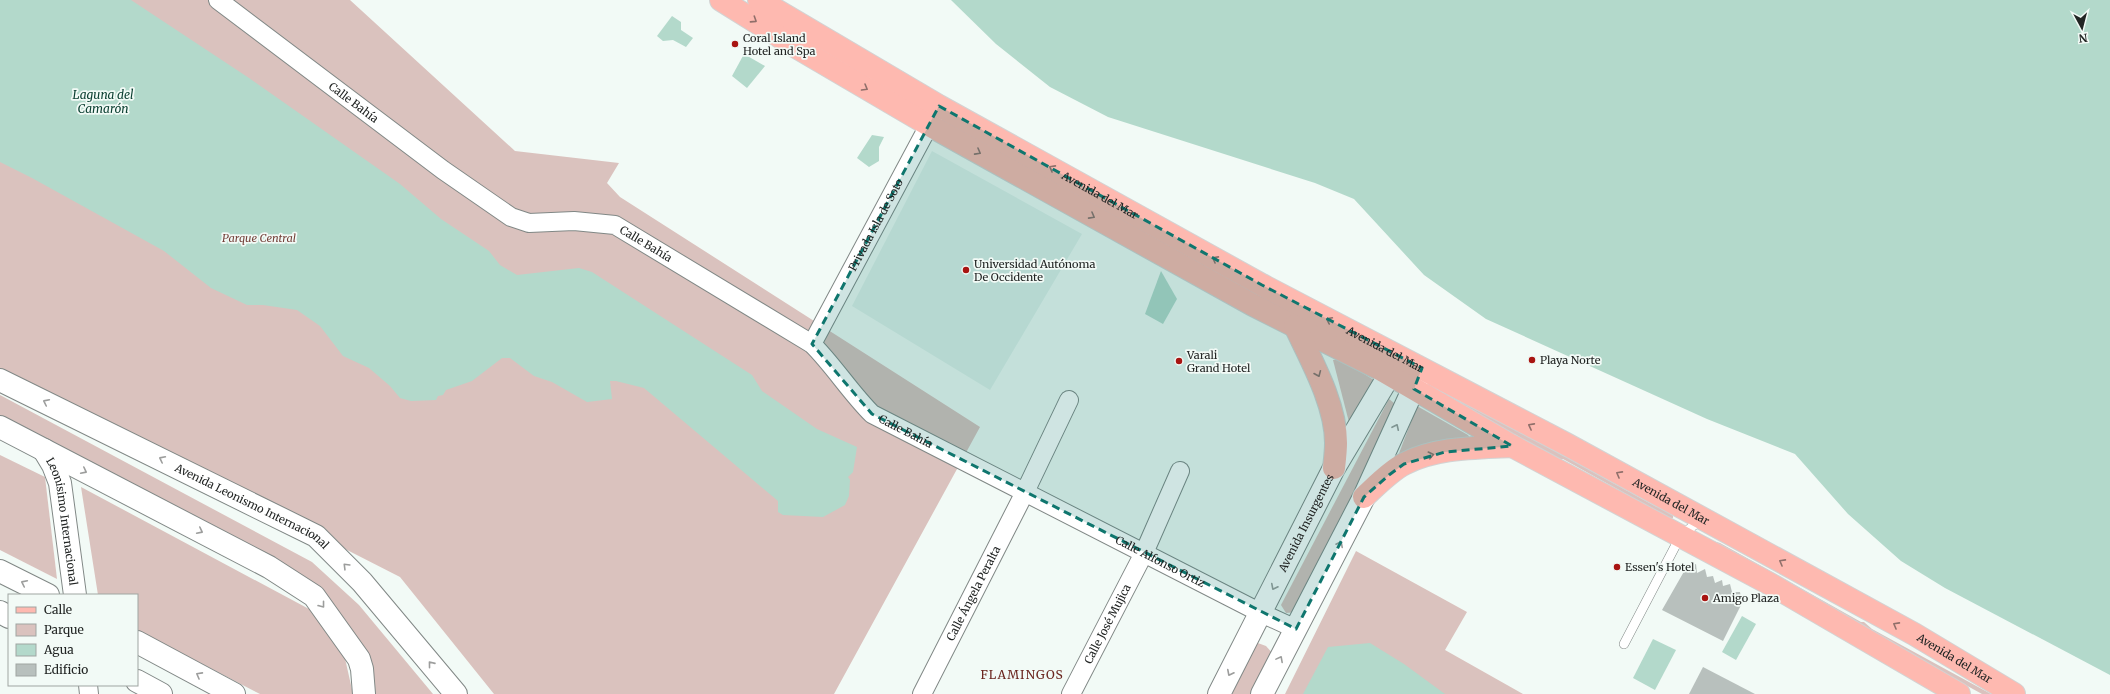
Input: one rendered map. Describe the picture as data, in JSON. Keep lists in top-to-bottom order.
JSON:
{
  "streets": {
    "main road": ["Avenida del Mar"],
    "street": [
      "Calle Bahía",
      "Privada Isla de Soto",
      "Avenida Leonismo Internacional",
      "Leonisimo Internacional",
      "Avenida Insurgentes",
      "Calle Alfonso Ortiz",
      "Calle Ángela Peralta",
      "Calle José Mujica"
    ]
  },
  "crossings": [
    ["Calle Bahía", "Privada Isla de Soto"],
    ["Calle Bahía", "Calle Alfonso Ortiz"],
    ["Calle Bahía", "Calle Ángela Peralta"],
    ["Avenida del Mar", "Privada Isla de Soto"],
    ["Avenida del Mar", "Avenida Insurgentes"],
    ["Avenida Insurgentes", "Calle Alfonso Ortiz"],
    ["Calle Alfonso Ortiz", "Calle Ángela Peralta"],
    ["Calle Alfonso Ortiz", "Calle José Mujica"]
  ],
  "districts": ["FLAMINGOS"],
  "water": ["Laguna del Camarón"],
  "parks": ["Parque Central"],
  "places": [
    "Coral Island Hotel and Spa",
    "Universidad Autónoma De Occidente",
    "Playa Norte",
    "Varali Grand Hotel",
    "Essen's Hotel",
    "Amigo Plaza"
  ],
  "legend": [
    "Calle",
    "Parque",
    "Agua",
    "Edificio"
  ],
  "north": "bottom"
}
